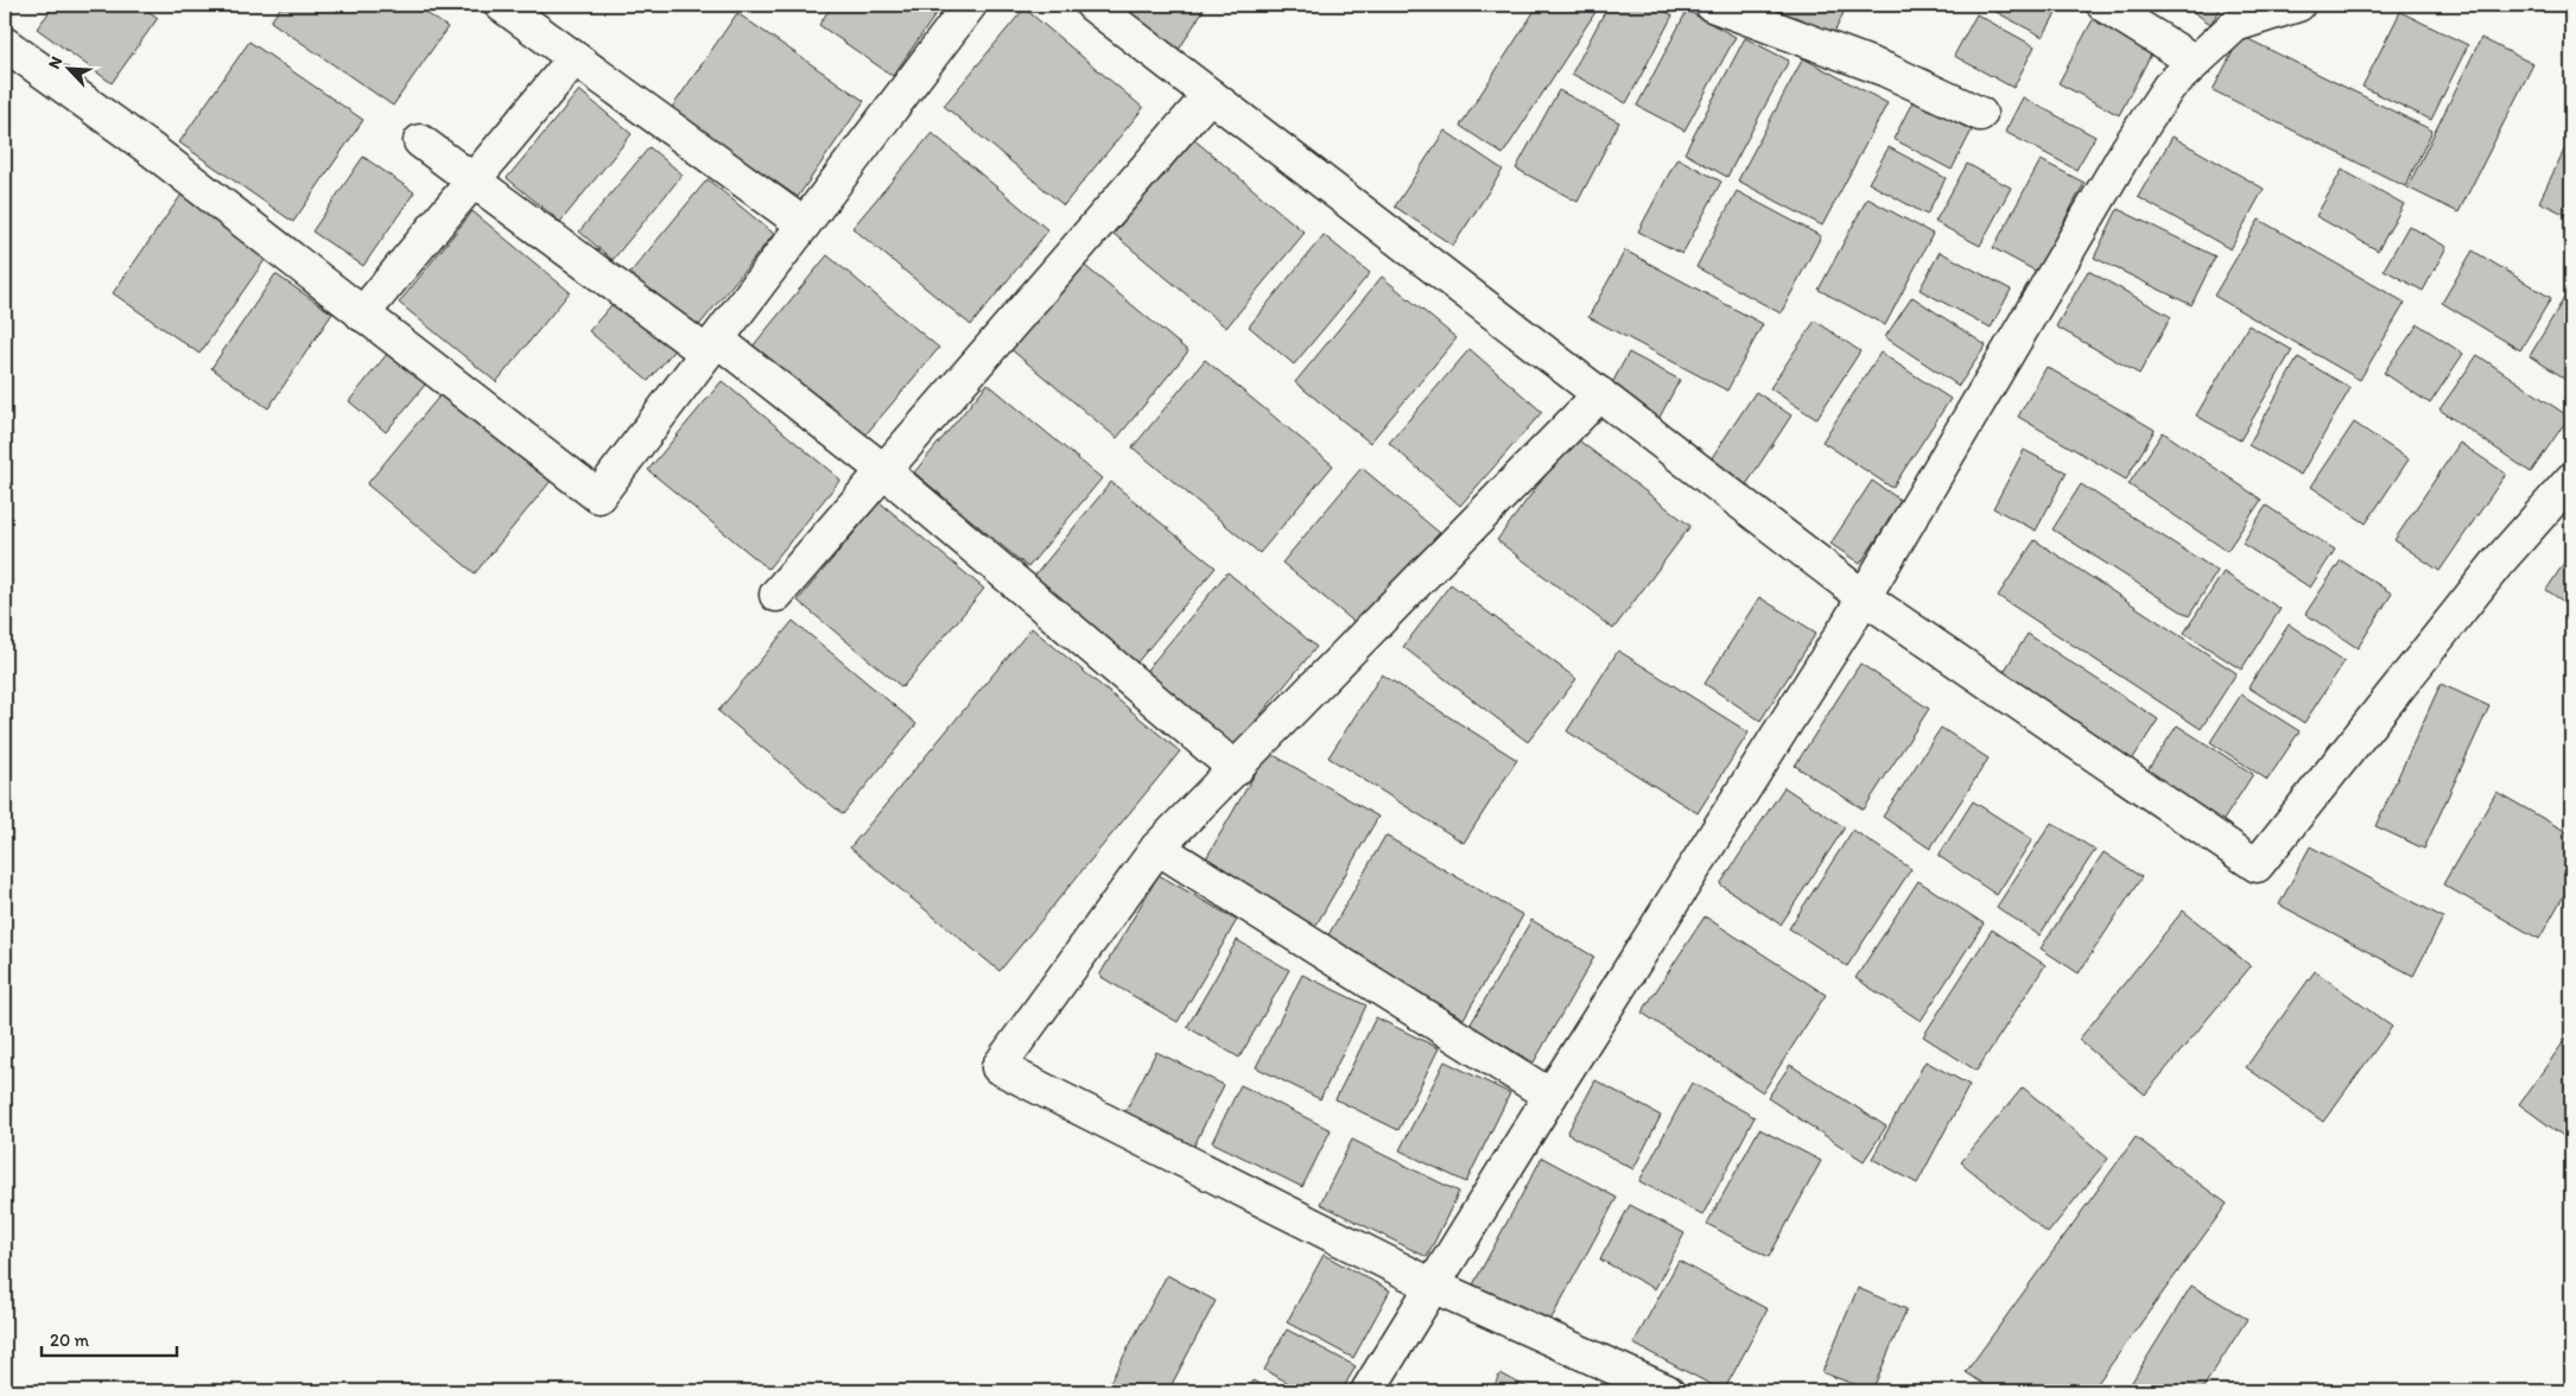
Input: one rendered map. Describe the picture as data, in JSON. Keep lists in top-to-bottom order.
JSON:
{
  "scale_bar": "20 m",
  "north": "top left"
}
